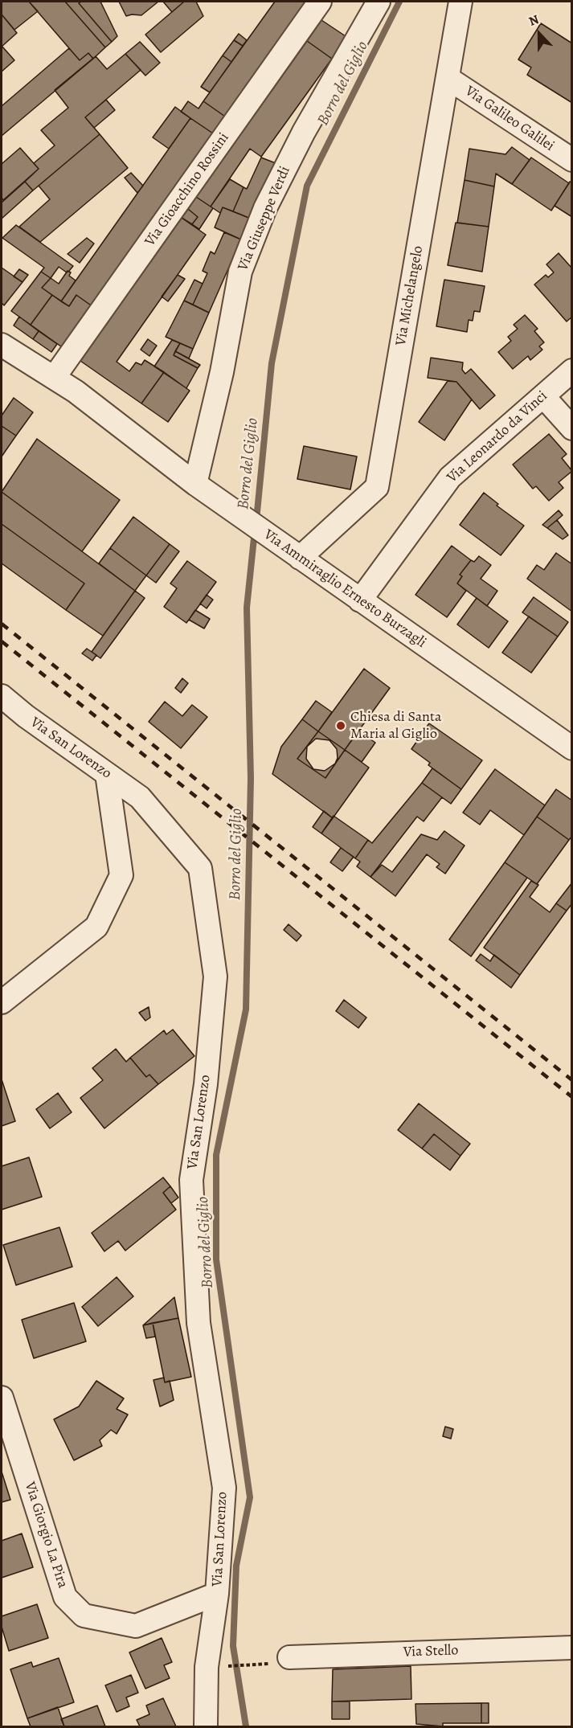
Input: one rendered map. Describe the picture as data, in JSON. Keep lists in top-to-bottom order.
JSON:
{
  "streets": {
    "street": [
      "Via Galileo Galilei",
      "Via Gioacchino Rossini",
      "Via Giuseppe Verdi",
      "Via Michelangelo",
      "Via Leonardo da Vinci",
      "Via Ammiraglio Ernesto Burzagli",
      "Via San Lorenzo",
      "Via Giorgio La Pira",
      "Via Stello"
    ]
  },
  "crossings": [
    ["Via Galileo Galilei", "Via Michelangelo"],
    ["Via Gioacchino Rossini", "Via Ammiraglio Ernesto Burzagli"],
    ["Via Giuseppe Verdi", "Via Ammiraglio Ernesto Burzagli"],
    ["Via Michelangelo", "Via Ammiraglio Ernesto Burzagli"],
    ["Via Leonardo da Vinci", "Via Ammiraglio Ernesto Burzagli"],
    ["Via San Lorenzo", "Via Giorgio La Pira"]
  ],
  "water": ["Borro del Giglio"],
  "places": ["Chiesa di Santa Maria al Giglio"],
  "north": "top"
}
